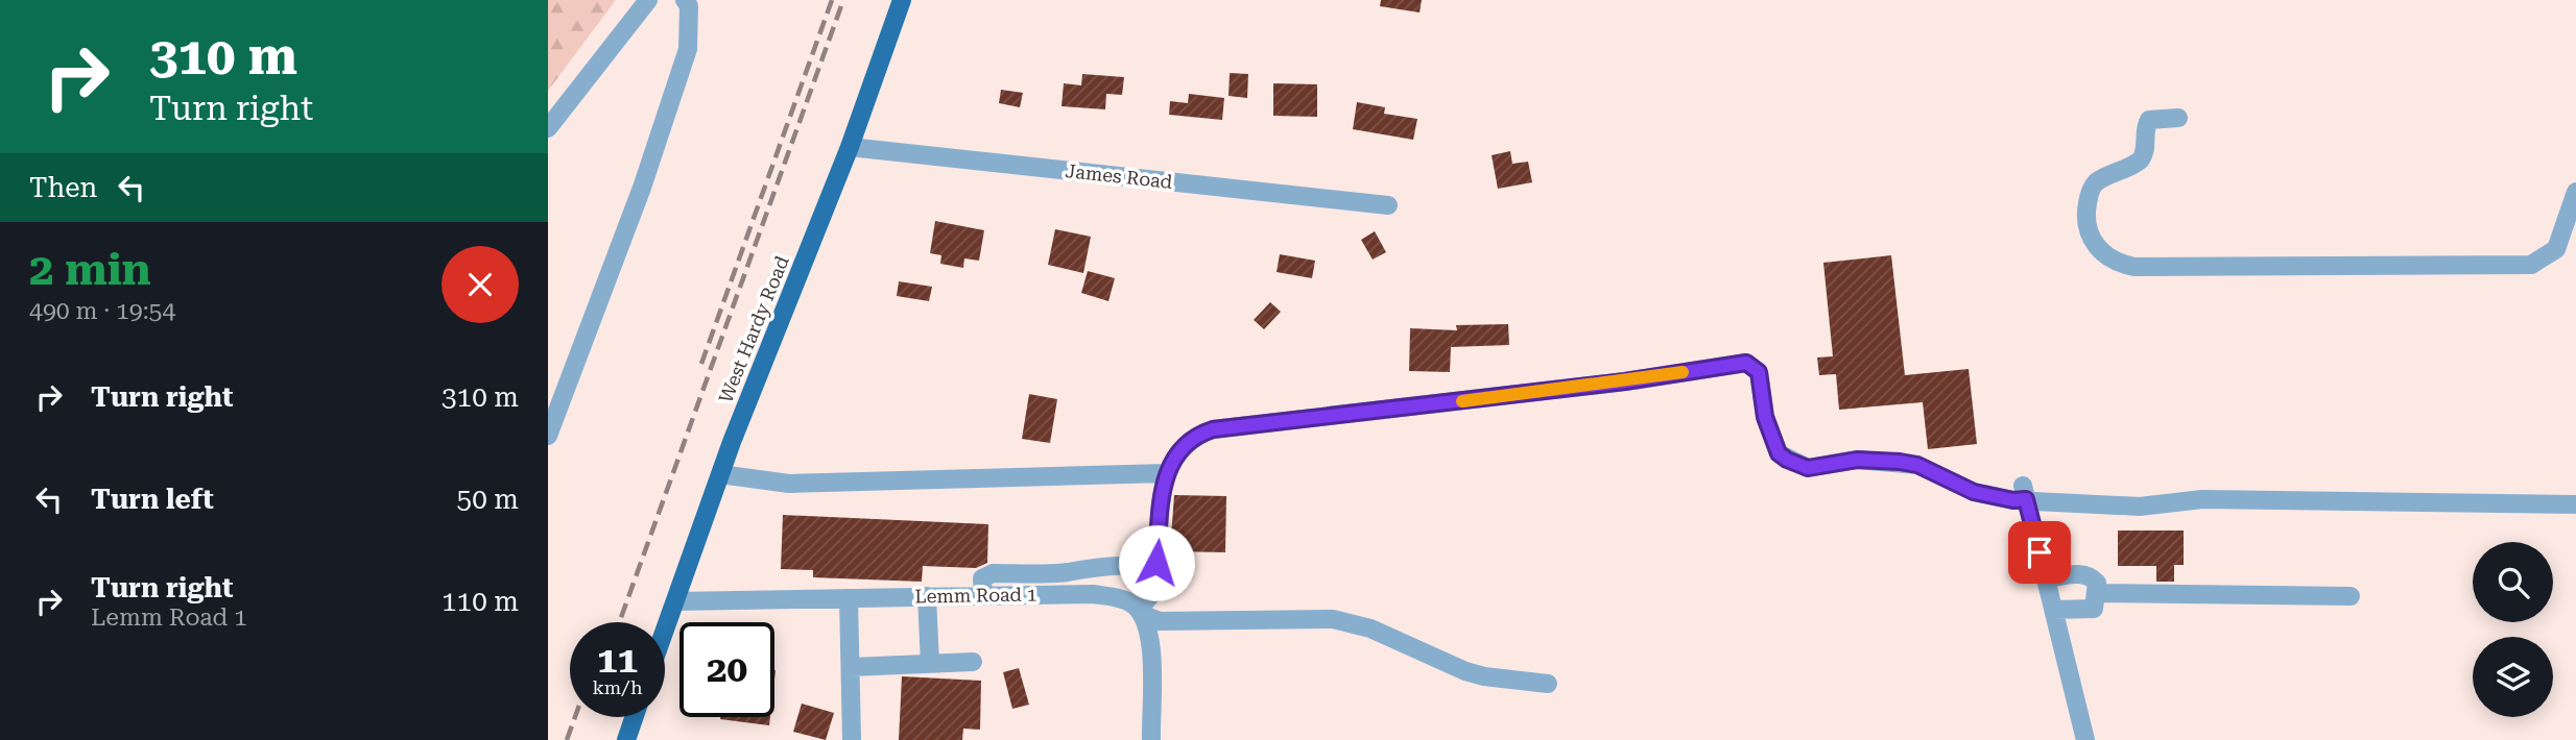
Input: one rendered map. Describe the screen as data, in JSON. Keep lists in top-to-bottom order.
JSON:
{
  "streets": {
    "main road": ["West Hardy Road"],
    "street": ["James Road", "Lemm Road 1"]
  },
  "crossings": [
    ["James Road", "West Hardy Road"],
    ["West Hardy Road", "Lemm Road 1"]
  ],
  "page": {
    "turn": ["310 m", "Turn right"],
    "then": "Then",
    "heading": ["2 min", "490 m · 19:54"],
    "list": [
      {
        "name": "Turn right",
        "value": "310 m"
      },
      {
        "name": "Turn left",
        "value": "50 m"
      },
      {
        "name": "Turn right",
        "note": "Lemm Road 1",
        "value": "110 m"
      }
    ],
    "speed": "11 km/h",
    "limit": "20"
  }
}
